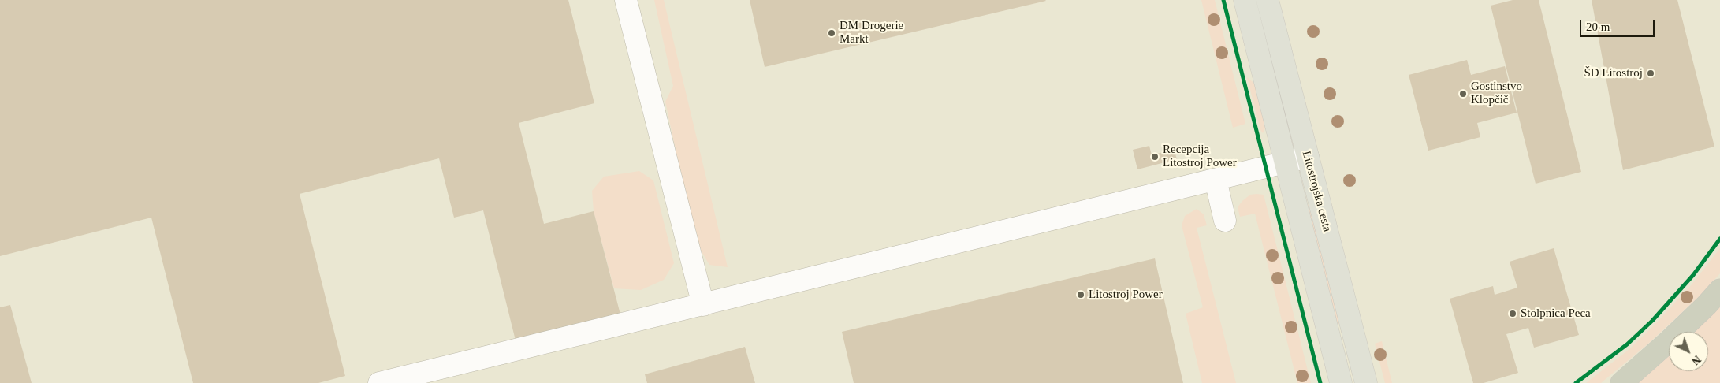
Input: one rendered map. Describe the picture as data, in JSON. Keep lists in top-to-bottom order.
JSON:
{
  "streets": {
    "main road": ["Litostrojska cesta"]
  },
  "places": [
    "DM Drogerie Markt",
    "ŠD Litostroj",
    "Gostinstvo Klopčič",
    "Recepcija Litostroj Power",
    "Litostroj Power",
    "Stolpnica Peca"
  ],
  "scale_bar": "20 m",
  "north": "bottom right"
}
